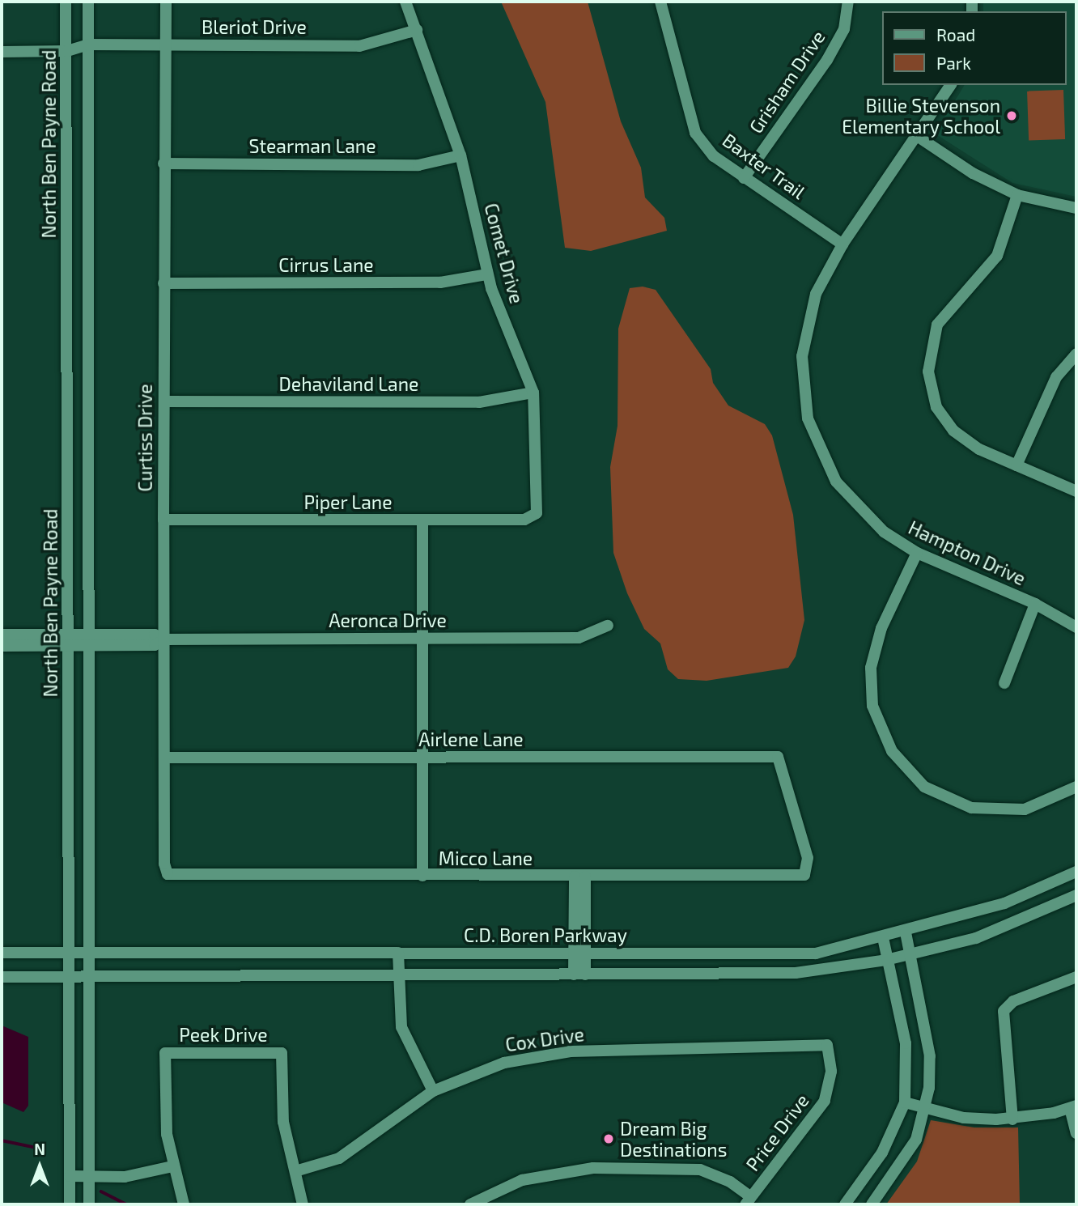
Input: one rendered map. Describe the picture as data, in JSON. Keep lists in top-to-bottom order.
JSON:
{
  "streets": {
    "street": [
      "Bleriot Drive",
      "Grisham Drive",
      "North Ben Payne Road",
      "Stearman Lane",
      "Baxter Trail",
      "Comet Drive",
      "Cirrus Lane",
      "Dehaviland Lane",
      "Curtiss Drive",
      "Piper Lane",
      "Hampton Drive",
      "Aeronca Drive",
      "Airlene Lane",
      "Micco Lane",
      "C.D. Boren Parkway",
      "Peek Drive",
      "Cox Drive",
      "Price Drive"
    ]
  },
  "crossings": [
    ["Bleriot Drive", "North Ben Payne Road"],
    ["Bleriot Drive", "Comet Drive"],
    ["Bleriot Drive", "Curtiss Drive"],
    ["Grisham Drive", "Baxter Trail"],
    ["North Ben Payne Road", "Aeronca Drive"],
    ["North Ben Payne Road", "C.D. Boren Parkway"],
    ["Stearman Lane", "Comet Drive"],
    ["Stearman Lane", "Curtiss Drive"],
    ["Baxter Trail", "Hampton Drive"],
    ["Comet Drive", "Cirrus Lane"],
    ["Comet Drive", "Dehaviland Lane"],
    ["Comet Drive", "Piper Lane"],
    ["Cirrus Lane", "Curtiss Drive"],
    ["Dehaviland Lane", "Curtiss Drive"],
    ["Curtiss Drive", "Piper Lane"],
    ["Curtiss Drive", "Aeronca Drive"],
    ["Curtiss Drive", "Airlene Lane"],
    ["Curtiss Drive", "Micco Lane"],
    ["Airlene Lane", "Micco Lane"],
    ["Peek Drive", "Cox Drive"],
    ["Cox Drive", "Price Drive"]
  ],
  "places": ["Billie Stevenson Elementary School", "Dream Big Destinations"],
  "legend": ["Road", "Park"],
  "north": "top"
}
